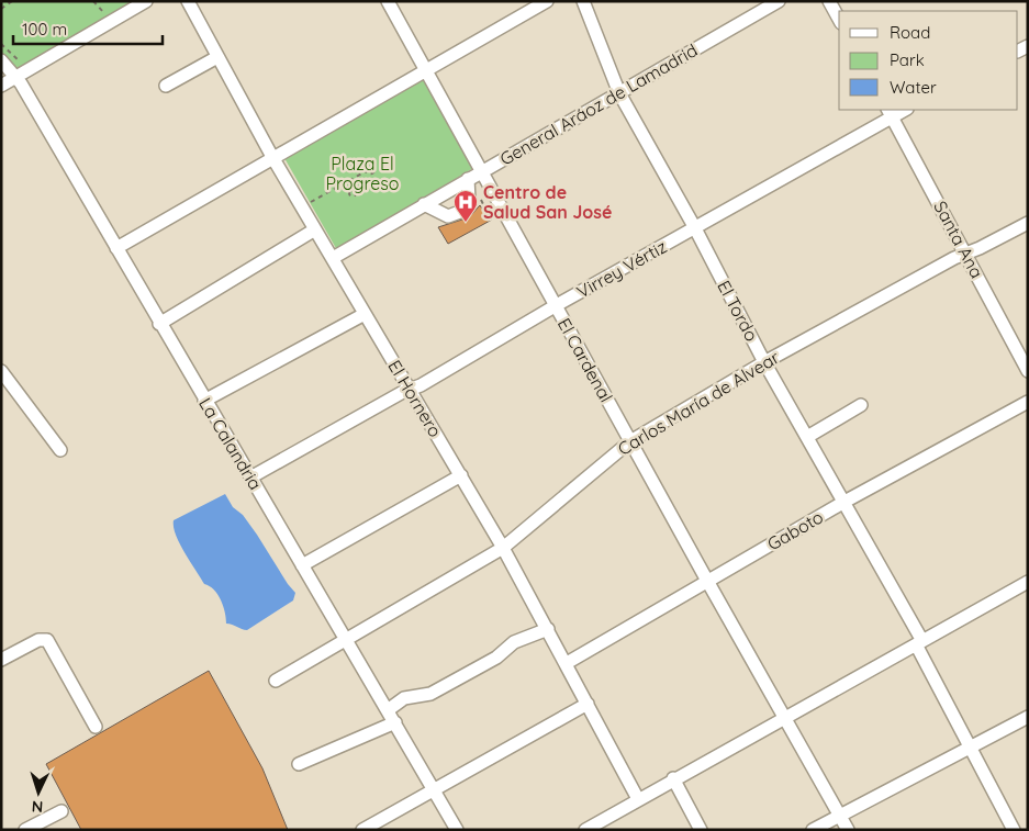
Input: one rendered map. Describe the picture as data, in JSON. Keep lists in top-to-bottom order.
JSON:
{
  "streets": {
    "street": [
      "General Aráoz de Lamadrid",
      "Santa Ana",
      "Virrey Vértiz",
      "El Tordo",
      "El Cardenal",
      "El Hornero",
      "Carlos María de Alvear",
      "La Calandria",
      "Gaboto"
    ]
  },
  "crossings": [
    ["General Aráoz de Lamadrid", "El Tordo"],
    ["General Aráoz de Lamadrid", "El Cardenal"],
    ["General Aráoz de Lamadrid", "El Hornero"],
    ["Santa Ana", "Virrey Vértiz"],
    ["Santa Ana", "Carlos María de Alvear"],
    ["Virrey Vértiz", "El Tordo"],
    ["Virrey Vértiz", "El Cardenal"],
    ["Virrey Vértiz", "El Hornero"],
    ["Virrey Vértiz", "La Calandria"],
    ["El Tordo", "Carlos María de Alvear"],
    ["El Tordo", "Gaboto"],
    ["El Cardenal", "Carlos María de Alvear"],
    ["El Cardenal", "Gaboto"],
    ["El Hornero", "Carlos María de Alvear"],
    ["El Hornero", "Gaboto"],
    ["Carlos María de Alvear", "La Calandria"]
  ],
  "parks": ["Plaza El Progreso"],
  "places": {
    "hospital": ["Centro de Salud San José"]
  },
  "legend": ["Road", "Park", "Water"],
  "scale_bar": "100 m",
  "north": "bottom"
}
